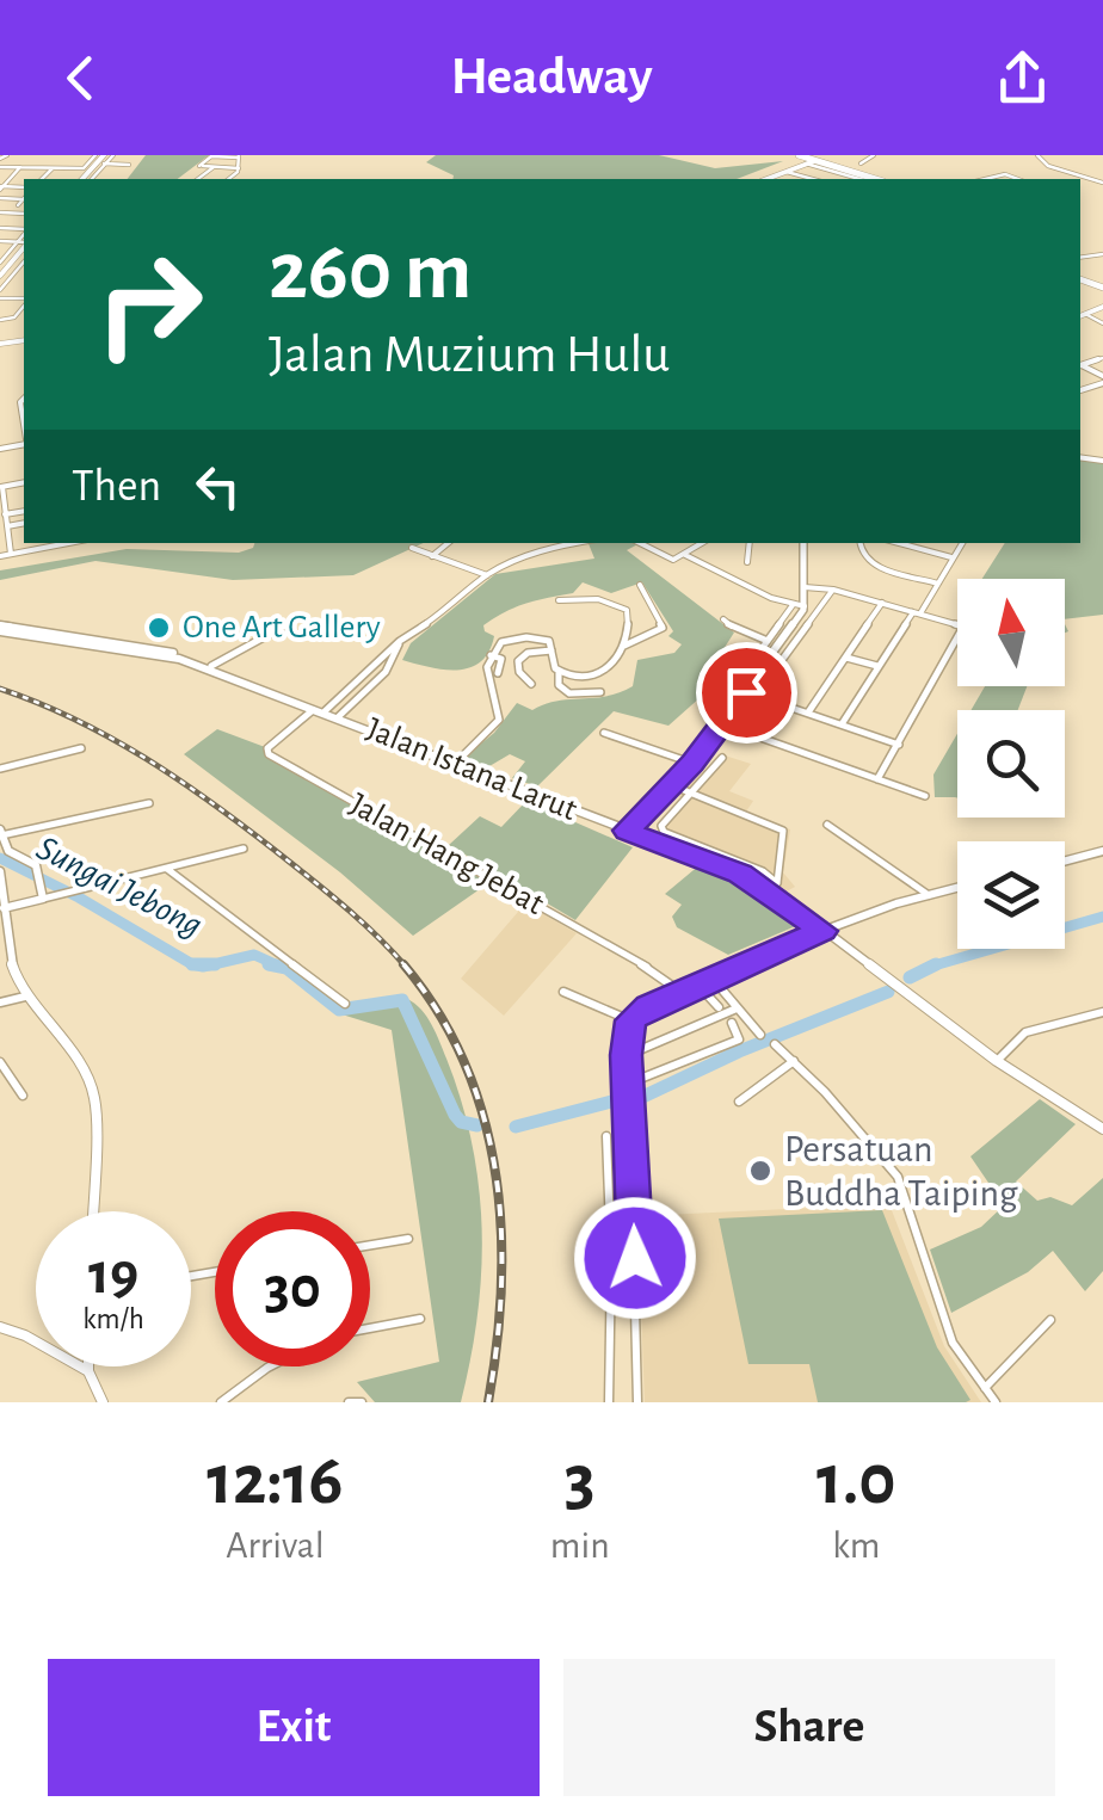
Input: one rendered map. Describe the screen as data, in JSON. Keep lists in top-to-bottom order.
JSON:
{
  "streets": {
    "main road": ["Jalan Istana Larut"],
    "street": ["Jalan Hang Jebat"]
  },
  "crossings": [
    ["Jalan Istana Larut", "Jalan Hang Jebat"]
  ],
  "water": ["Sungai Jebong"],
  "places": ["One Art Gallery", "Persatuan Buddha Taiping"],
  "north": "top",
  "page": {
    "header": "Headway",
    "turn": ["260 m", "Jalan Muzium Hulu"],
    "then": "Then",
    "speed": "19 km/h",
    "limit": "30",
    "eta": [
      "12:16",
      "Arrival",
      "3",
      "min",
      "1.0",
      "km"
    ],
    "buttons": ["Exit", "Share"]
  }
}
